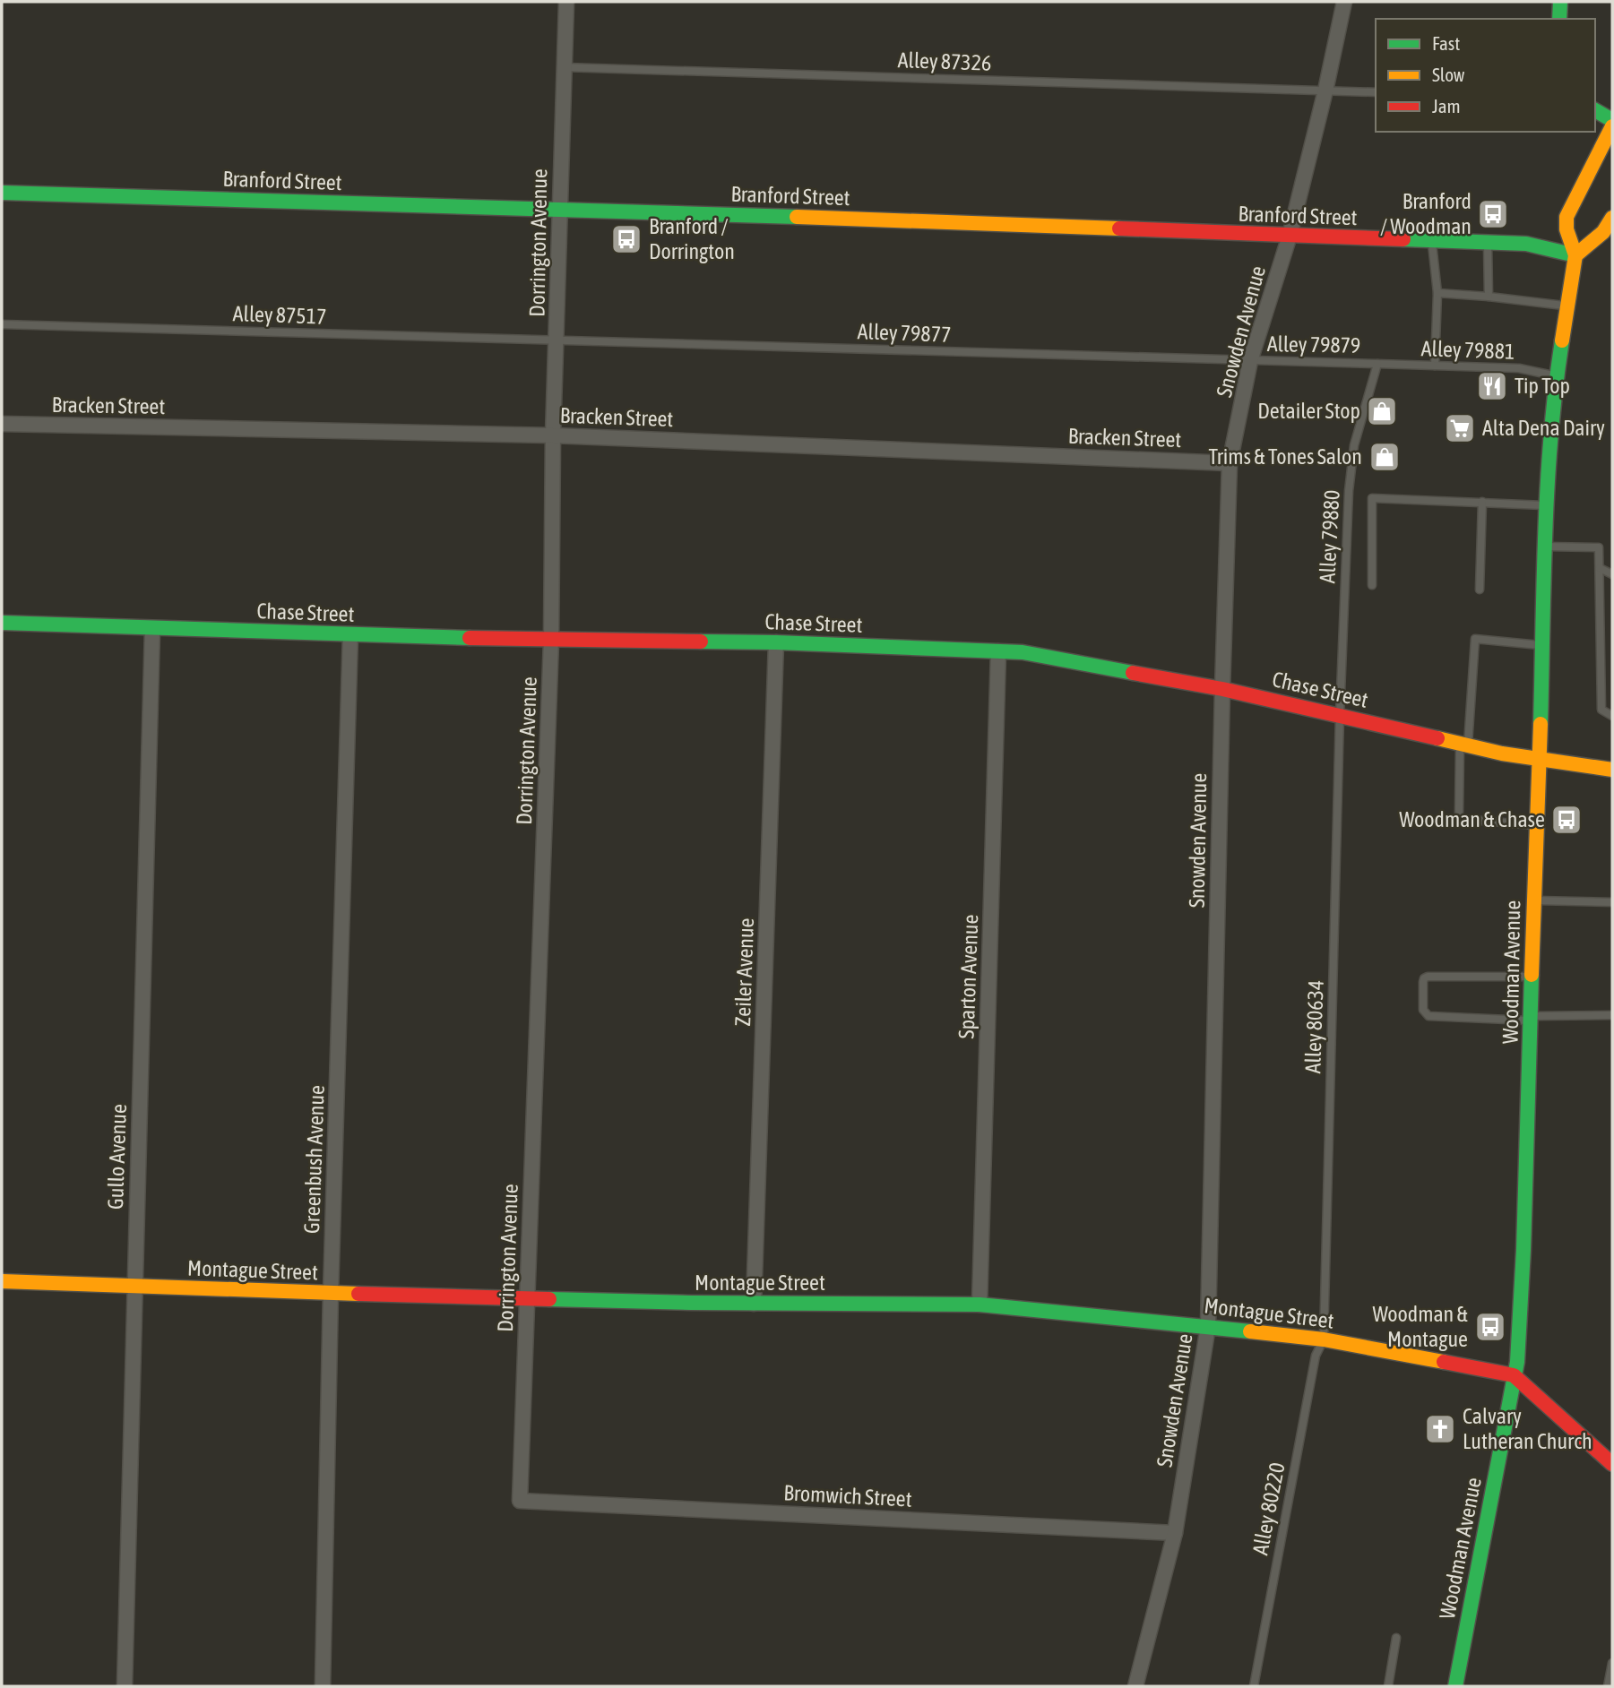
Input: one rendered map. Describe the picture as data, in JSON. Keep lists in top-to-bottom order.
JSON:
{
  "streets": {
    "street": [
      "Branford Street",
      "Dorrington Avenue",
      "Snowden Avenue",
      "Bracken Street",
      "Chase Street",
      "Zeiler Avenue",
      "Woodman Avenue",
      "Sparton Avenue",
      "Gullo Avenue",
      "Greenbush Avenue",
      "Montague Street",
      "Bromwich Street"
    ],
    "lane": [
      "Alley 87326",
      "Alley 87517",
      "Alley 79877",
      "Alley 79879",
      "Alley 79881",
      "Alley 79880",
      "Alley 80634",
      "Alley 80220"
    ]
  },
  "crossings": [
    ["Alley 87326", "Dorrington Avenue"],
    ["Alley 87326", "Snowden Avenue"],
    ["Branford Street", "Dorrington Avenue"],
    ["Branford Street", "Snowden Avenue"],
    ["Branford Street", "Woodman Avenue"],
    ["Dorrington Avenue", "Alley 87517"],
    ["Dorrington Avenue", "Alley 79877"],
    ["Dorrington Avenue", "Bracken Street"],
    ["Dorrington Avenue", "Chase Street"],
    ["Dorrington Avenue", "Montague Street"],
    ["Dorrington Avenue", "Bromwich Street"],
    ["Alley 87517", "Alley 79877"],
    ["Snowden Avenue", "Alley 79877"],
    ["Snowden Avenue", "Alley 79879"],
    ["Snowden Avenue", "Bracken Street"],
    ["Snowden Avenue", "Chase Street"],
    ["Snowden Avenue", "Montague Street"],
    ["Snowden Avenue", "Bromwich Street"],
    ["Alley 79877", "Alley 79879"],
    ["Alley 79879", "Alley 79881"],
    ["Alley 79879", "Alley 79880"],
    ["Alley 79881", "Alley 79880"],
    ["Alley 79881", "Woodman Avenue"],
    ["Alley 79880", "Chase Street"],
    ["Alley 79880", "Alley 80634"],
    ["Chase Street", "Zeiler Avenue"],
    ["Chase Street", "Woodman Avenue"],
    ["Chase Street", "Sparton Avenue"],
    ["Chase Street", "Alley 80634"],
    ["Chase Street", "Gullo Avenue"],
    ["Chase Street", "Greenbush Avenue"],
    ["Zeiler Avenue", "Montague Street"],
    ["Woodman Avenue", "Montague Street"],
    ["Sparton Avenue", "Montague Street"],
    ["Alley 80634", "Montague Street"],
    ["Alley 80634", "Alley 80220"],
    ["Gullo Avenue", "Montague Street"],
    ["Greenbush Avenue", "Montague Street"],
    ["Montague Street", "Alley 80220"]
  ],
  "places": {
    "bus stop": [
      "Branford / Woodman",
      "Branford / Dorrington",
      "Woodman & Chase",
      "Woodman & Montague"
    ],
    "restaurant": ["Tip Top"],
    "shop": ["Detailer Stop", "Trims & Tones Salon"],
    "supermarket": ["Alta Dena Dairy"],
    "church": ["Calvary Lutheran Church"]
  },
  "legend": ["Fast", "Slow", "Jam"]
}
